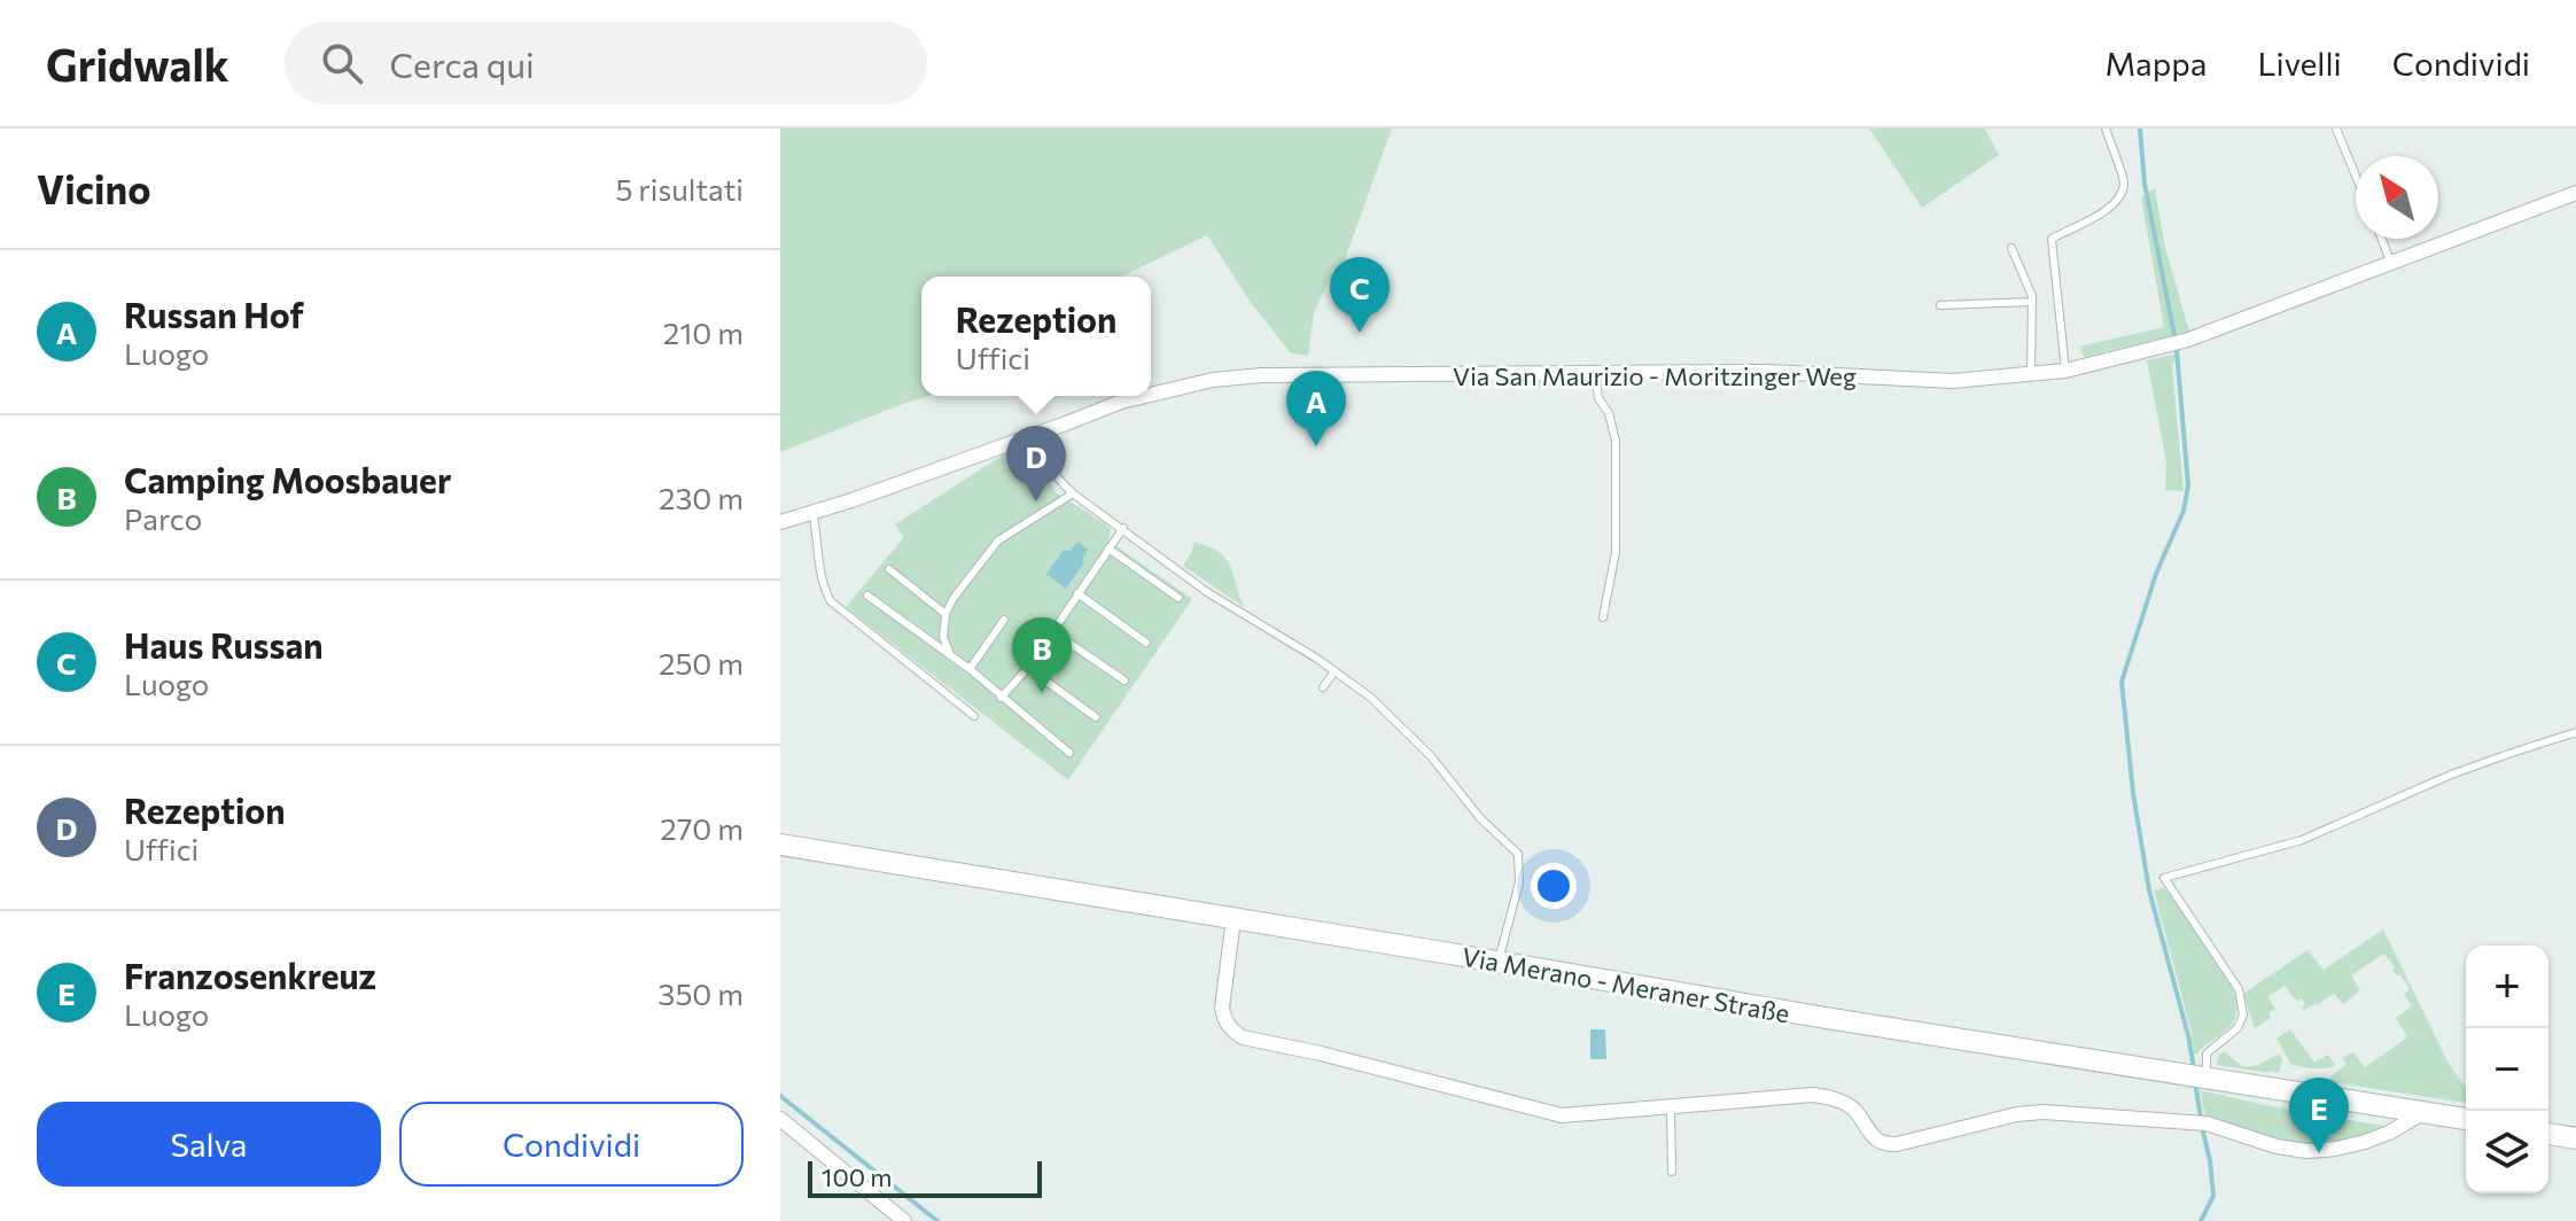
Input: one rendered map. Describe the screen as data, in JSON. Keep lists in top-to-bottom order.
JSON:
{
  "streets": {
    "main road": ["Via Merano - Meraner Straße"],
    "street": ["Via San Maurizio - Moritzinger Weg"]
  },
  "scale_bar": "100 m",
  "north": "top left",
  "page": {
    "header": "Gridwalk",
    "search": "Cerca qui",
    "nav": ["Mappa", "Livelli", "Condividi"],
    "heading": ["Vicino", "5 risultati"],
    "list": [
      {
        "mark": "A",
        "name": "Russan Hof",
        "note": "Luogo",
        "value": "210 m"
      },
      {
        "mark": "B",
        "name": "Camping Moosbauer",
        "note": "Parco",
        "value": "230 m"
      },
      {
        "mark": "C",
        "name": "Haus Russan",
        "note": "Luogo",
        "value": "250 m"
      },
      {
        "mark": "D",
        "name": "Rezeption",
        "note": "Uffici",
        "value": "270 m"
      },
      {
        "mark": "E",
        "name": "Franzosenkreuz",
        "note": "Luogo",
        "value": "350 m"
      }
    ],
    "pins": [
      "C",
      "A",
      "D",
      "B",
      "E"
    ],
    "popup": ["Rezeption", "Uffici"],
    "map_buttons": ["+", "−"],
    "buttons": ["Salva", "Condividi"],
    "scale": "100 m"
  }
}
